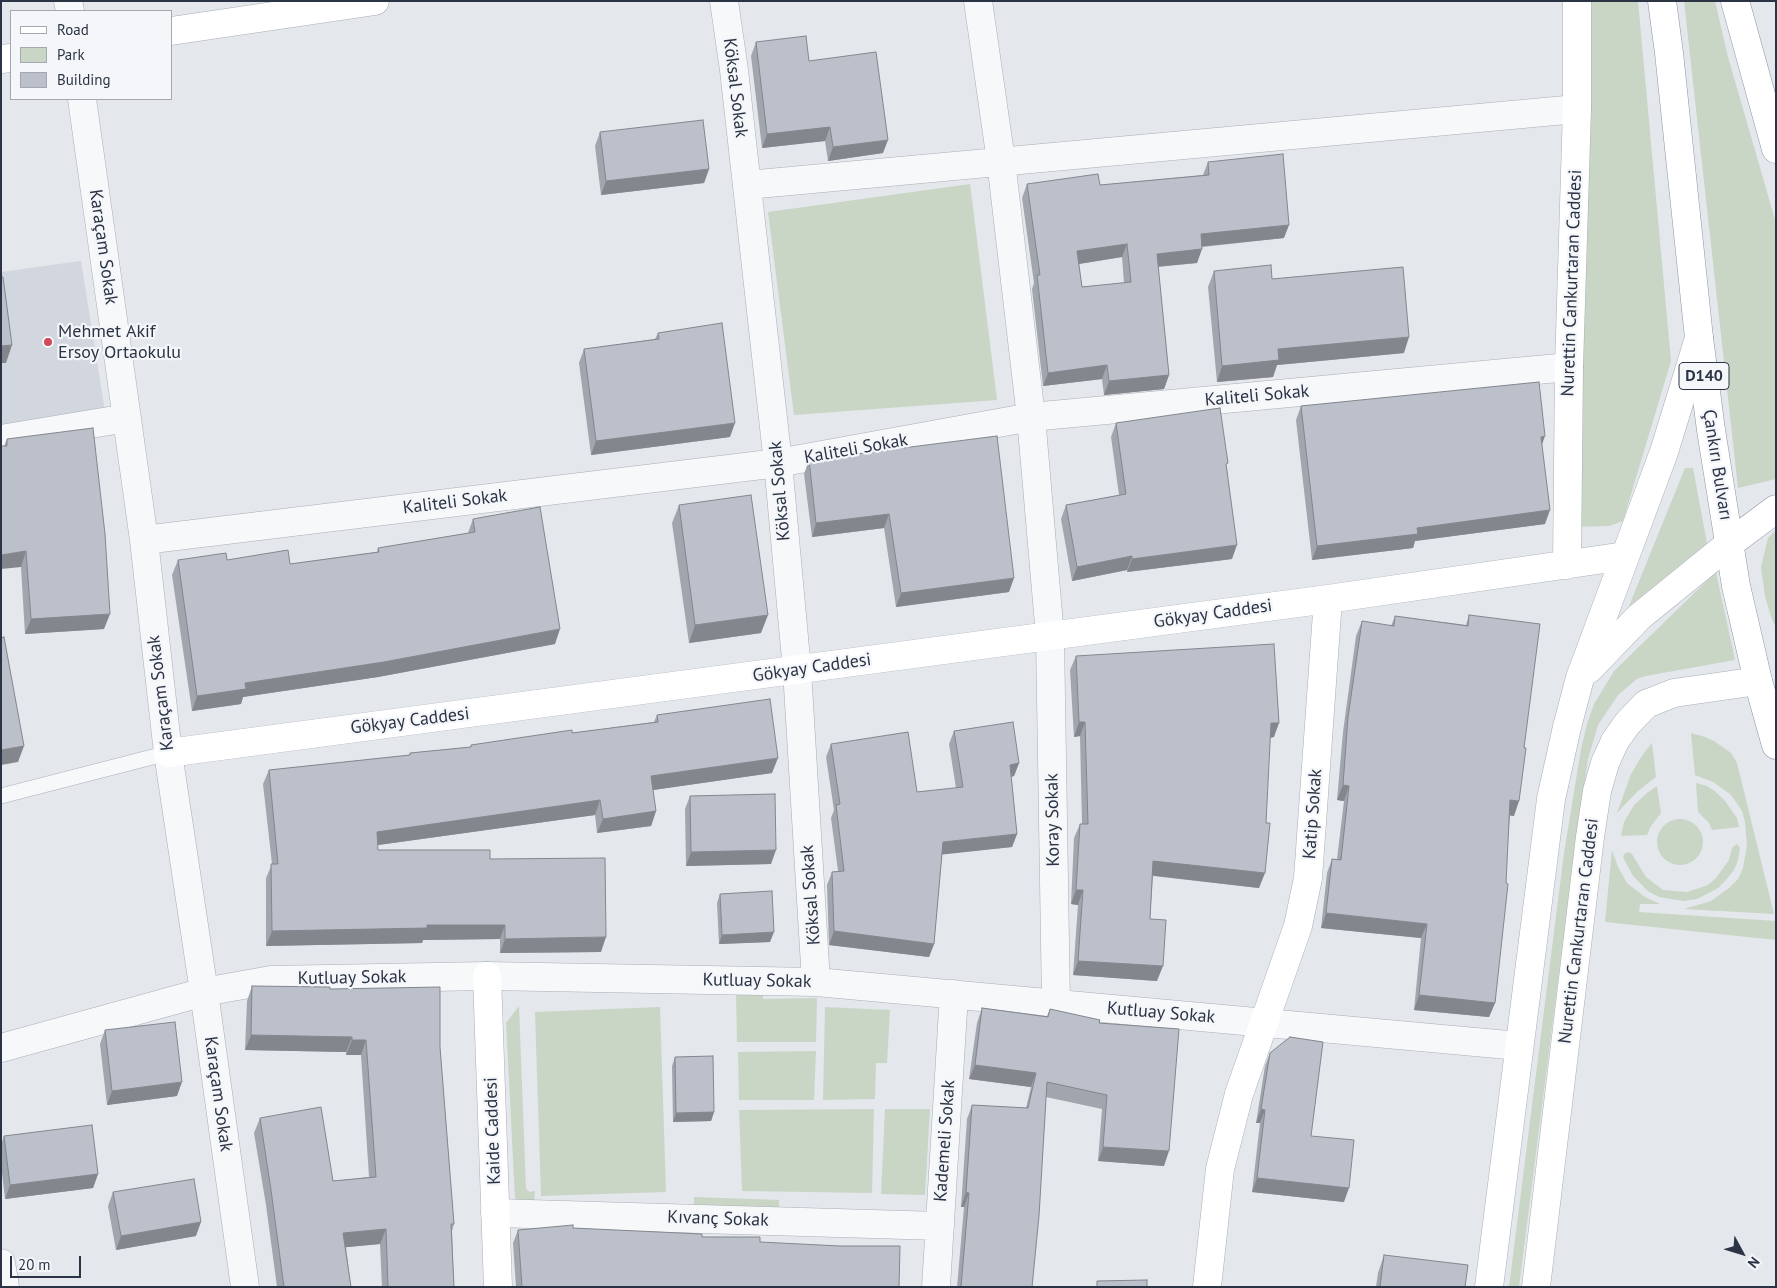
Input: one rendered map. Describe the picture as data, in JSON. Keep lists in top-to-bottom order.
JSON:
{
  "streets": {
    "main road": [
      "Nurettin Cankurtaran Caddesi",
      "D140",
      "Çankırı Bulvarı",
      "Gökyay Caddesi",
      "Katip Sokak",
      "Kaide Caddesi"
    ],
    "street": [
      "Köksal Sokak",
      "Karaçam Sokak",
      "Kaliteli Sokak",
      "Koray Sokak",
      "Kutluay Sokak",
      "Kademeli Sokak",
      "Kıvanç Sokak"
    ]
  },
  "crossings": [
    ["Köksal Sokak", "Kaliteli Sokak"],
    ["Köksal Sokak", "Gökyay Caddesi"],
    ["Köksal Sokak", "Kutluay Sokak"],
    ["Karaçam Sokak", "Kaliteli Sokak"],
    ["Karaçam Sokak", "Gökyay Caddesi"],
    ["Karaçam Sokak", "Kutluay Sokak"],
    ["Nurettin Cankurtaran Caddesi", "Kaliteli Sokak"],
    ["Nurettin Cankurtaran Caddesi", "Çankırı Bulvarı"],
    ["Nurettin Cankurtaran Caddesi", "Gökyay Caddesi"],
    ["Kaliteli Sokak", "Koray Sokak"],
    ["Gökyay Caddesi", "Katip Sokak"],
    ["Gökyay Caddesi", "Koray Sokak"],
    ["Katip Sokak", "Kutluay Sokak"],
    ["Koray Sokak", "Kutluay Sokak"],
    ["Kutluay Sokak", "Kaide Caddesi"],
    ["Kutluay Sokak", "Kademeli Sokak"],
    ["Kaide Caddesi", "Kıvanç Sokak"],
    ["Kademeli Sokak", "Kıvanç Sokak"]
  ],
  "places": ["Mehmet Akif Ersoy Ortaokulu"],
  "legend": ["Road", "Park", "Building"],
  "scale_bar": "20 m",
  "north": "bottom right"
}
